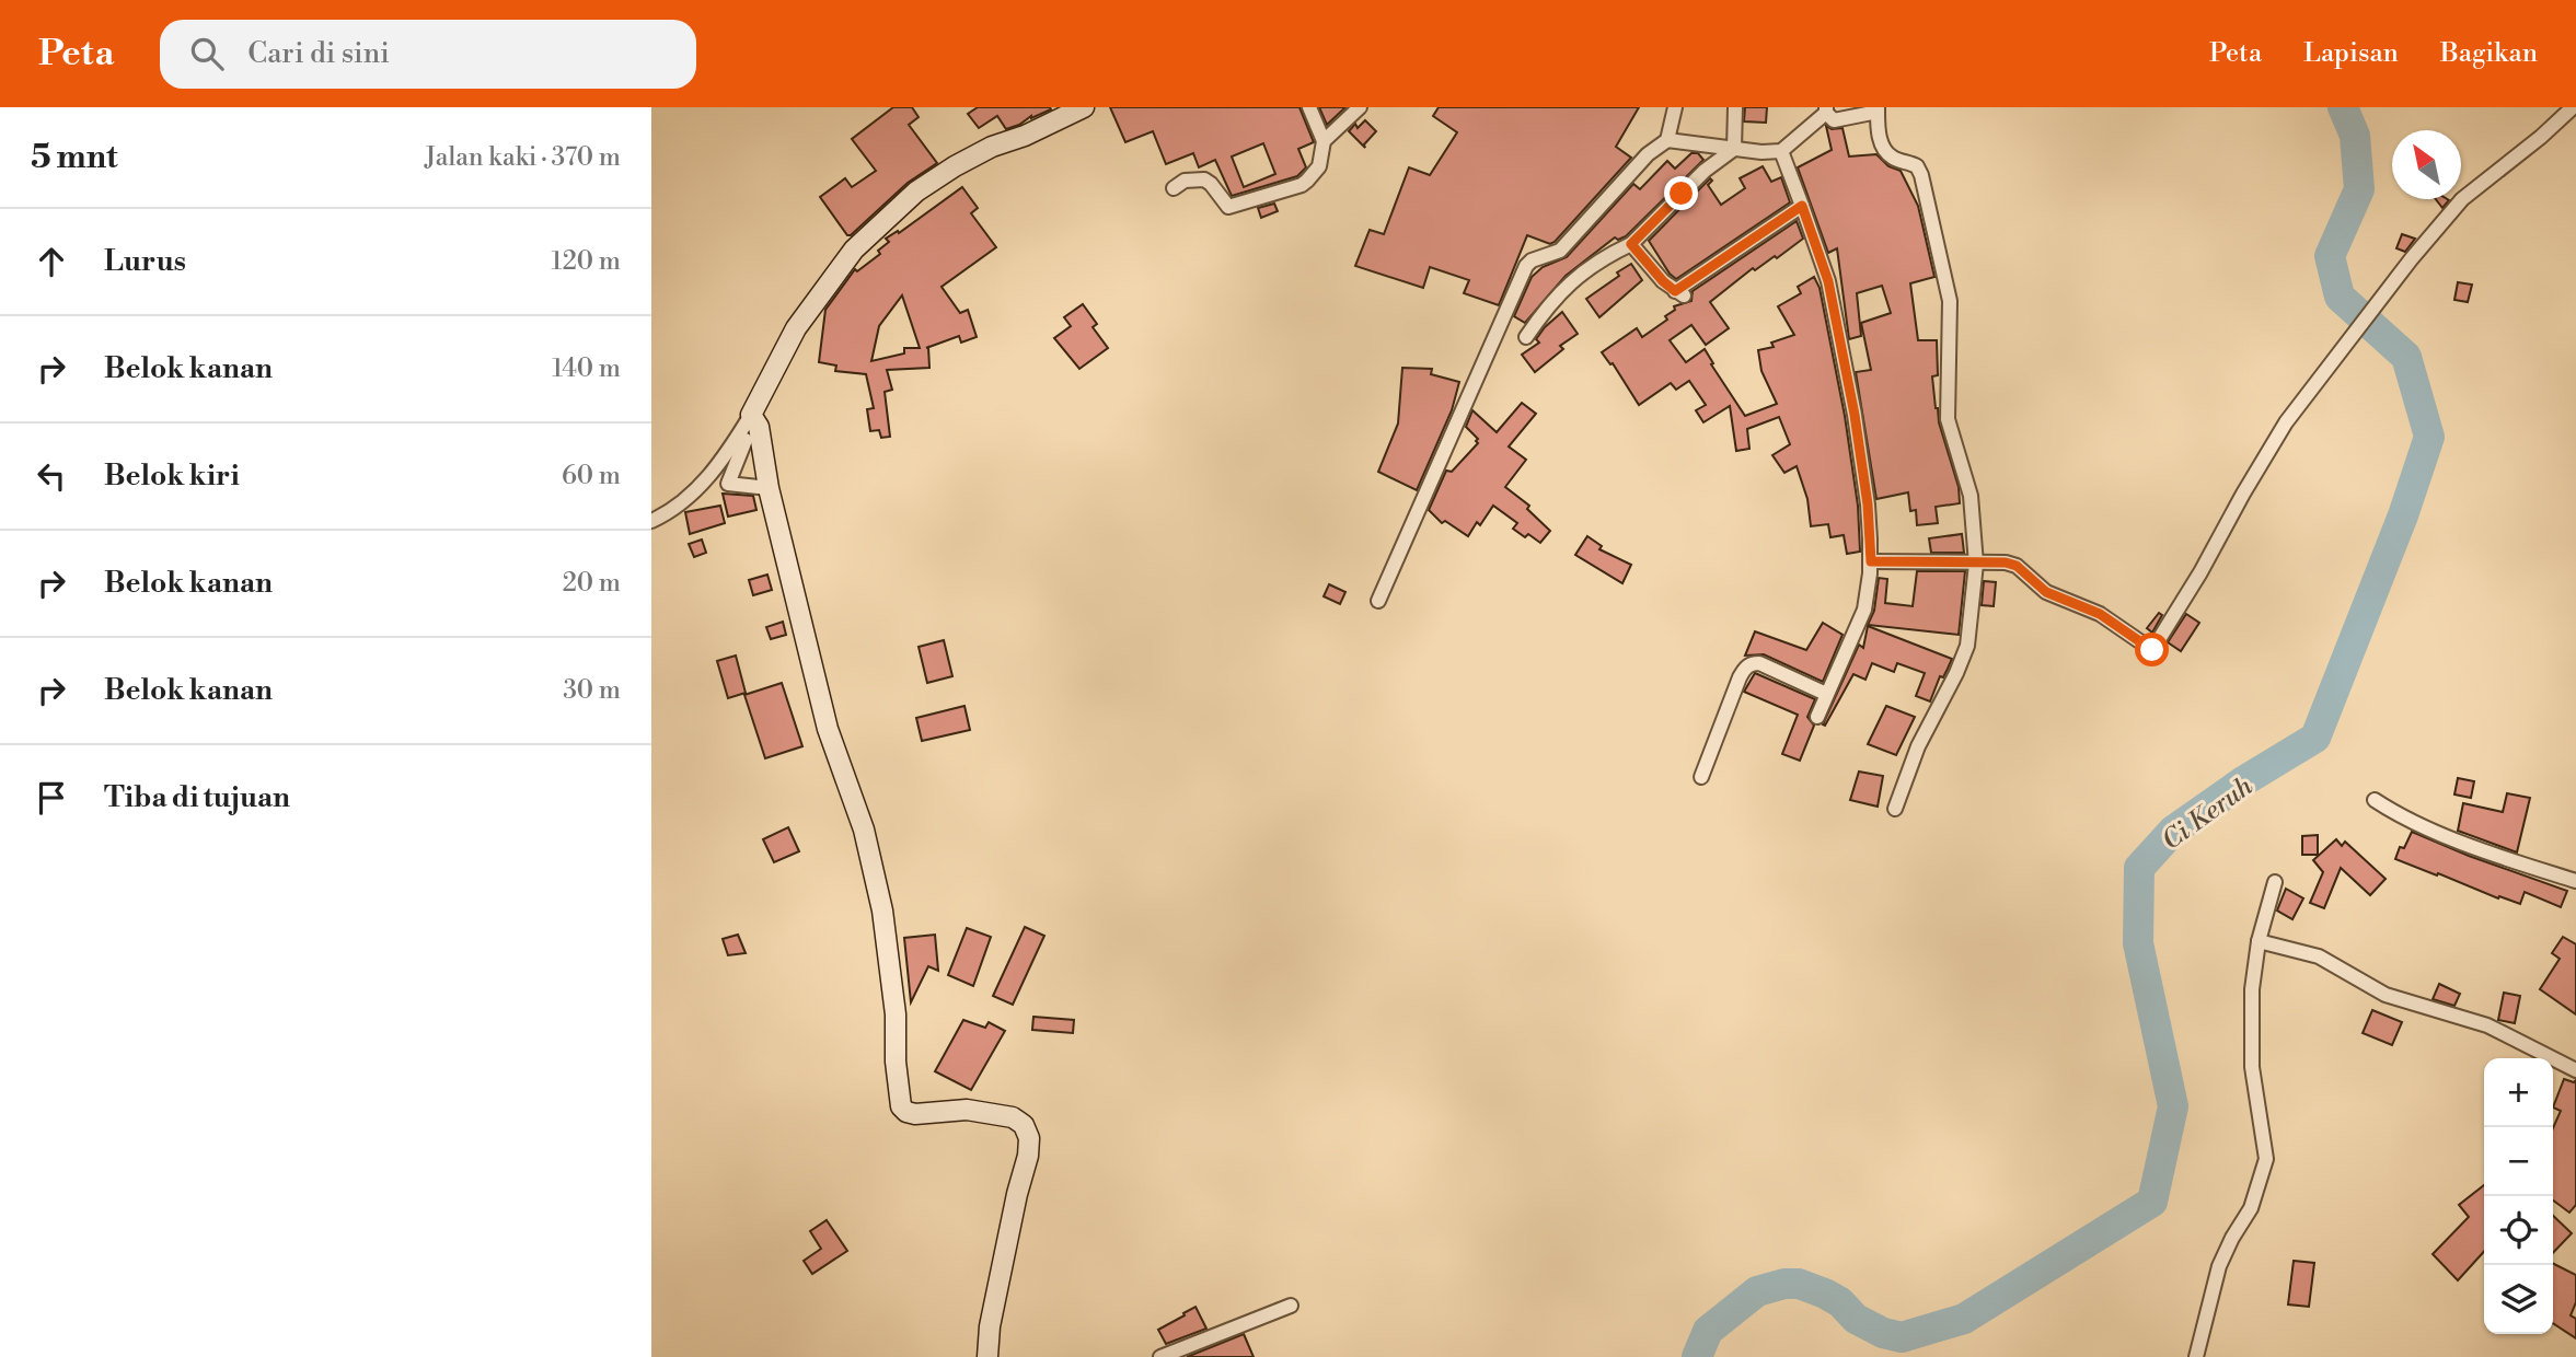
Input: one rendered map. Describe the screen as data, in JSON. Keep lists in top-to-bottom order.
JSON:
{
  "water": ["Ci Keruh"],
  "north": "top left",
  "page": {
    "header": "Peta",
    "search": "Cari di sini",
    "nav": ["Peta", "Lapisan", "Bagikan"],
    "heading": ["5 mnt", "Jalan kaki · 370 m"],
    "list": [
      ["Lurus", "120 m"],
      ["Belok kanan", "140 m"],
      ["Belok kiri", "60 m"],
      ["Belok kanan", "20 m"],
      ["Belok kanan", "30 m"],
      "Tiba di tujuan"
    ],
    "map_buttons": ["+", "−"]
  }
}
